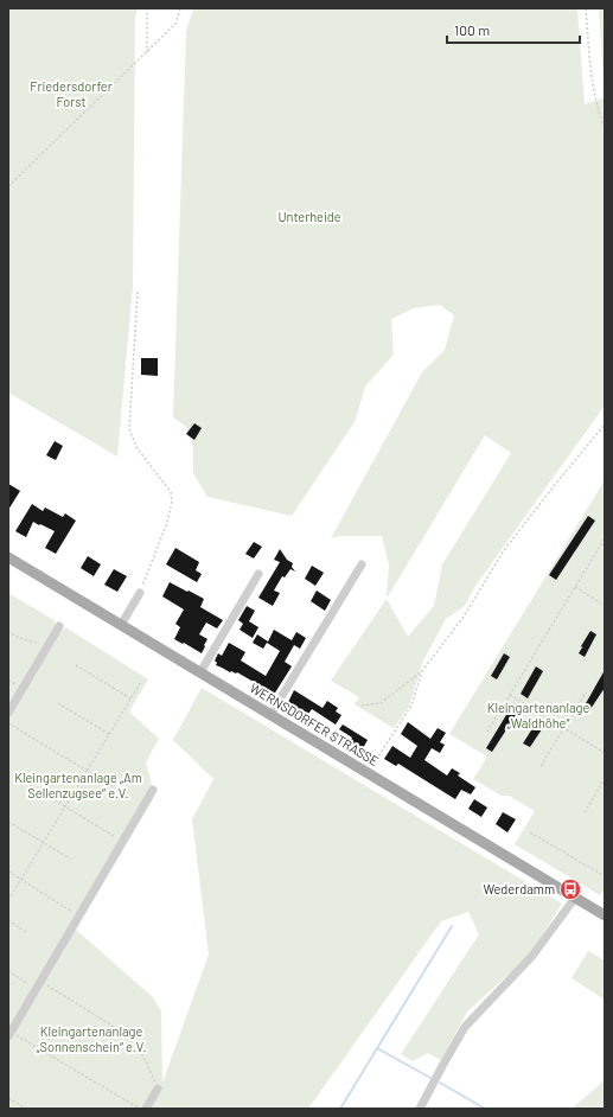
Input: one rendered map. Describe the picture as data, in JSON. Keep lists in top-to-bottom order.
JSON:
{
  "streets": {
    "main road": ["WERNSDORFER STRASSE"]
  },
  "parks": [
    "Friedersdorfer Forst",
    "Unterheide",
    "Kleingartenanlage „Waldhöhe“",
    "Kleingartenanlage „Am Sellenzugsee“ e.V.",
    "Kleingartenanlage „Sonnenschein“ e.V."
  ],
  "places": {
    "bus stop": ["Wederdamm"]
  },
  "scale_bar": "100 m"
}
